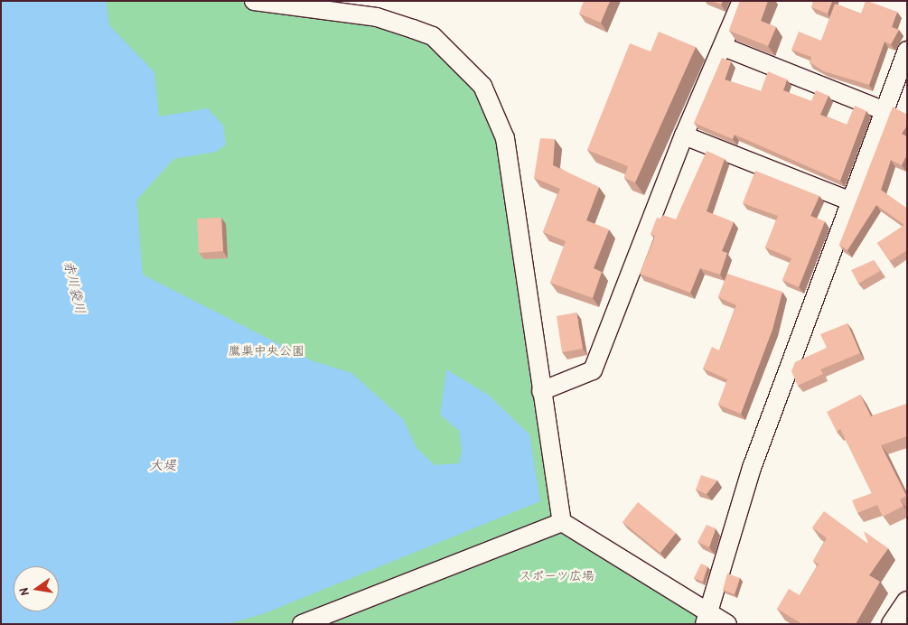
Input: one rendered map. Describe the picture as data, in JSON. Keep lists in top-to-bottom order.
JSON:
{
  "water": ["赤川袋川", "大堤"],
  "parks": ["鷹巣中央公園", "スポーツ広場"],
  "north": "left"
}
